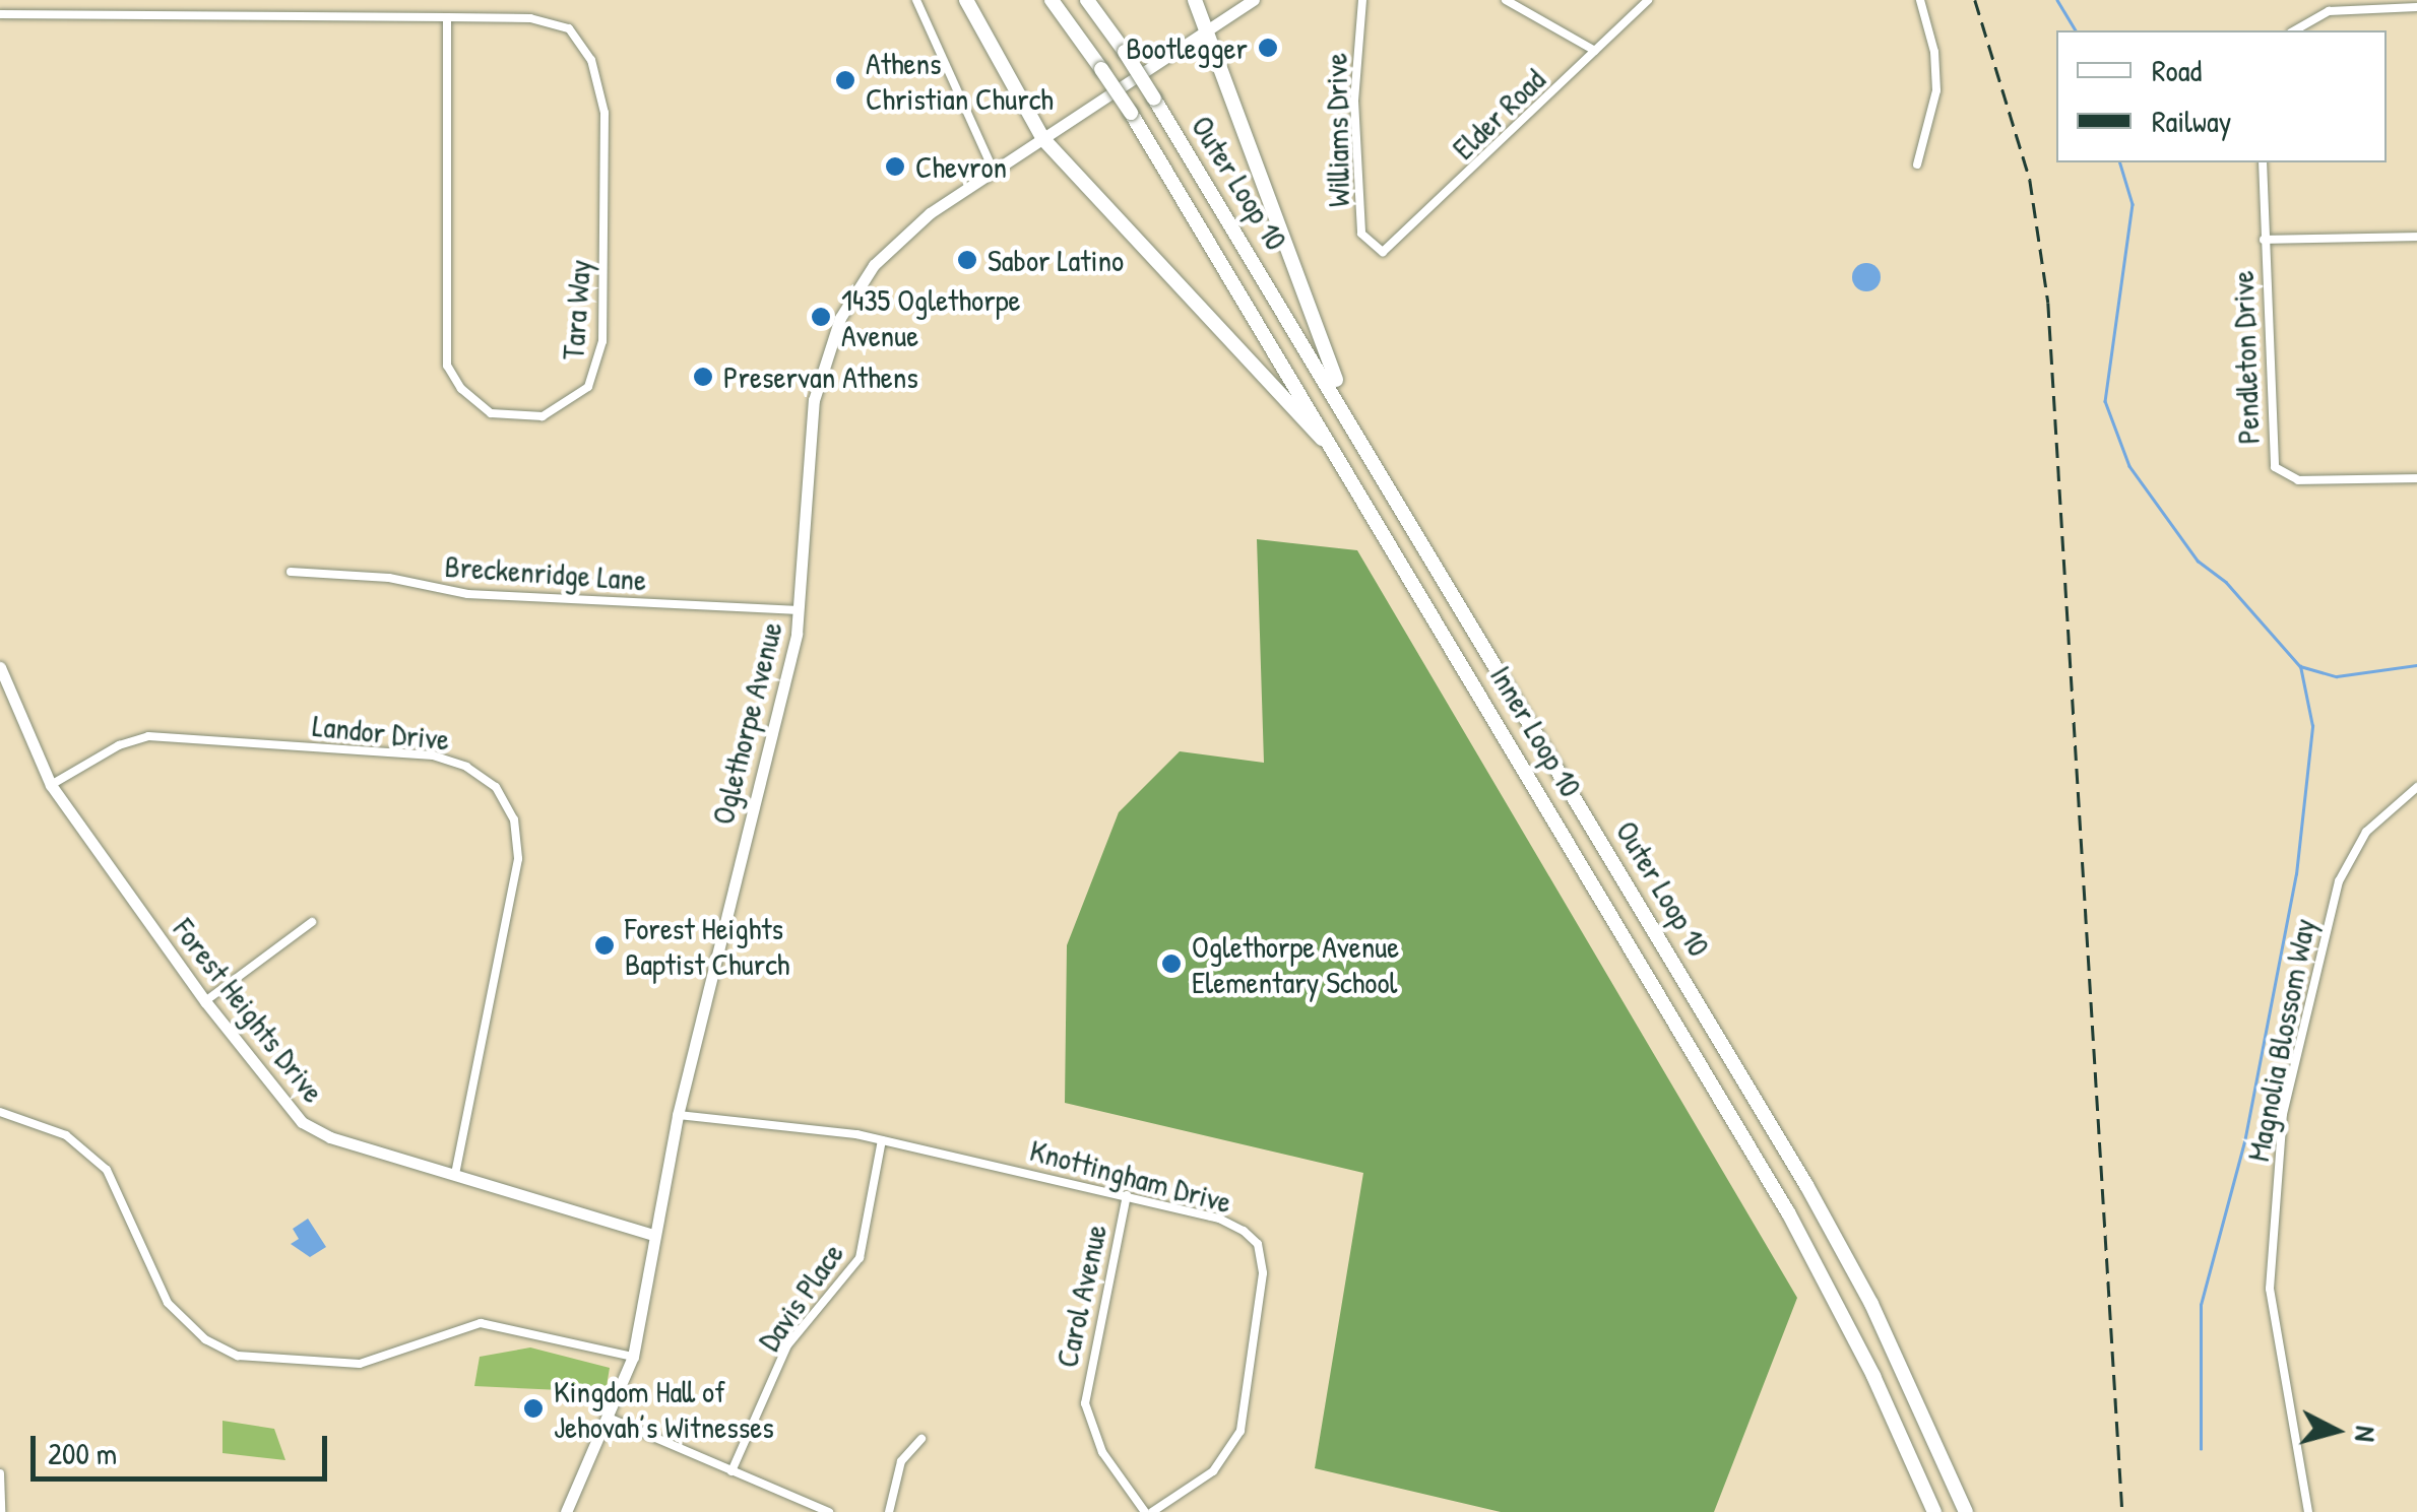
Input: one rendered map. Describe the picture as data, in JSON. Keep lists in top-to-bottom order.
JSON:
{
  "streets": {
    "highway": ["Outer Loop 10", "Inner Loop 10"],
    "main road": ["Oglethorpe Avenue", "Forest Heights Drive"],
    "street": [
      "Elder Road",
      "Williams Drive",
      "Tara Way",
      "Pendleton Drive",
      "Breckenridge Lane",
      "Landor Drive",
      "Magnolia Blossom Way",
      "Knottingham Drive",
      "Carol Avenue",
      "Davis Place"
    ]
  },
  "crossings": [
    ["Elder Road", "Williams Drive"],
    ["Breckenridge Lane", "Oglethorpe Avenue"],
    ["Oglethorpe Avenue", "Forest Heights Drive"],
    ["Oglethorpe Avenue", "Knottingham Drive"],
    ["Landor Drive", "Forest Heights Drive"],
    ["Knottingham Drive", "Carol Avenue"],
    ["Knottingham Drive", "Davis Place"]
  ],
  "places": [
    "Bootlegger",
    "Athens Christian Church",
    "Chevron",
    "Sabor Latino",
    "1435 Oglethorpe Avenue",
    "Preservan Athens",
    "Forest Heights Baptist Church",
    "Oglethorpe Avenue Elementary School",
    "Kingdom Hall of Jehovah’s Witnesses"
  ],
  "legend": ["Road", "Railway"],
  "scale_bar": "200 m",
  "north": "right"
}
